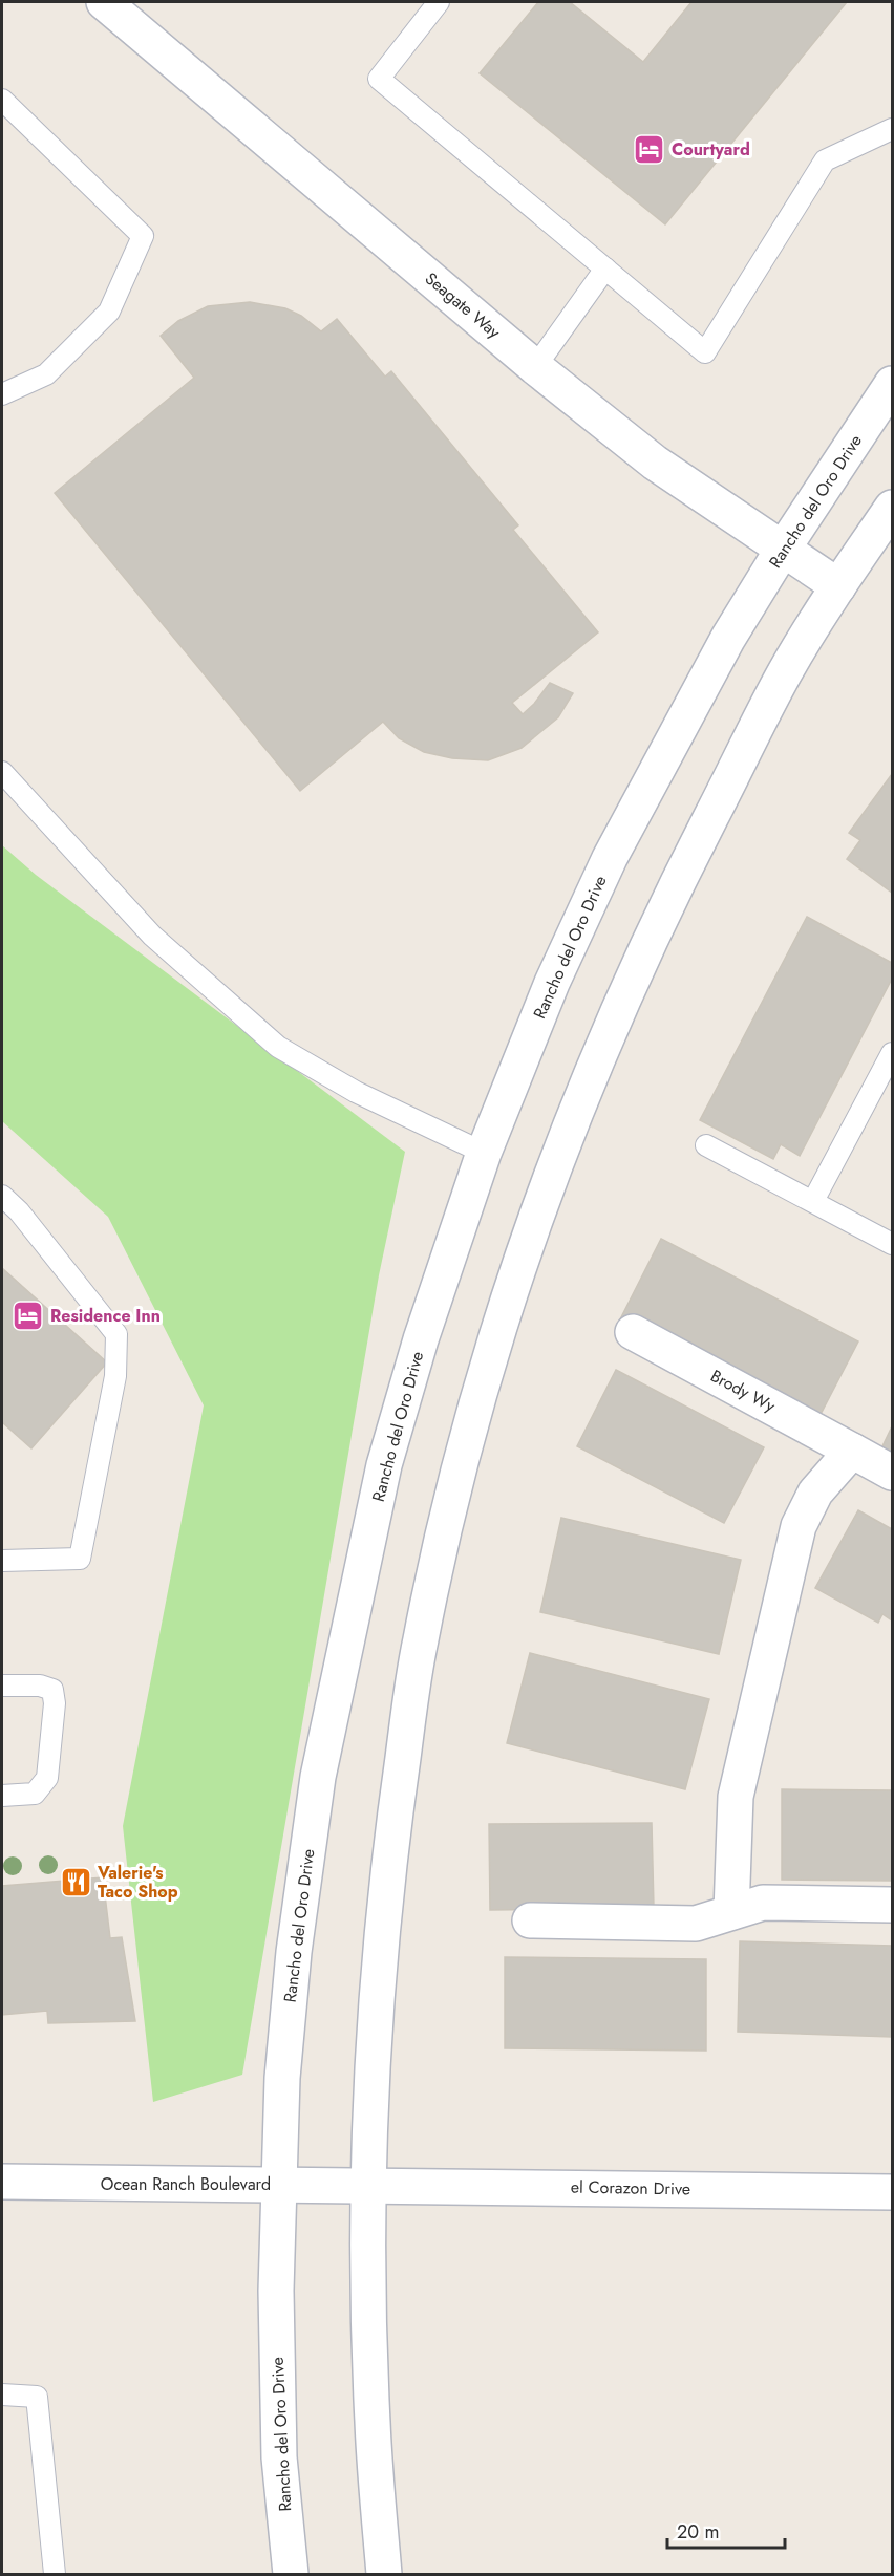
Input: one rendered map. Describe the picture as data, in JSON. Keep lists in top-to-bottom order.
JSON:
{
  "streets": {
    "main road": [
      "Seagate Way",
      "Rancho del Oro Drive",
      "Brody Wy",
      "Ocean Ranch Boulevard",
      "el Corazon Drive"
    ]
  },
  "crossings": [
    ["Seagate Way", "Rancho del Oro Drive"],
    ["Rancho del Oro Drive", "Ocean Ranch Boulevard"],
    ["Ocean Ranch Boulevard", "el Corazon Drive"]
  ],
  "places": {
    "hotel": ["Courtyard", "Residence Inn"],
    "restaurant": ["Valerie's Taco Shop"]
  },
  "scale_bar": "20 m"
}
